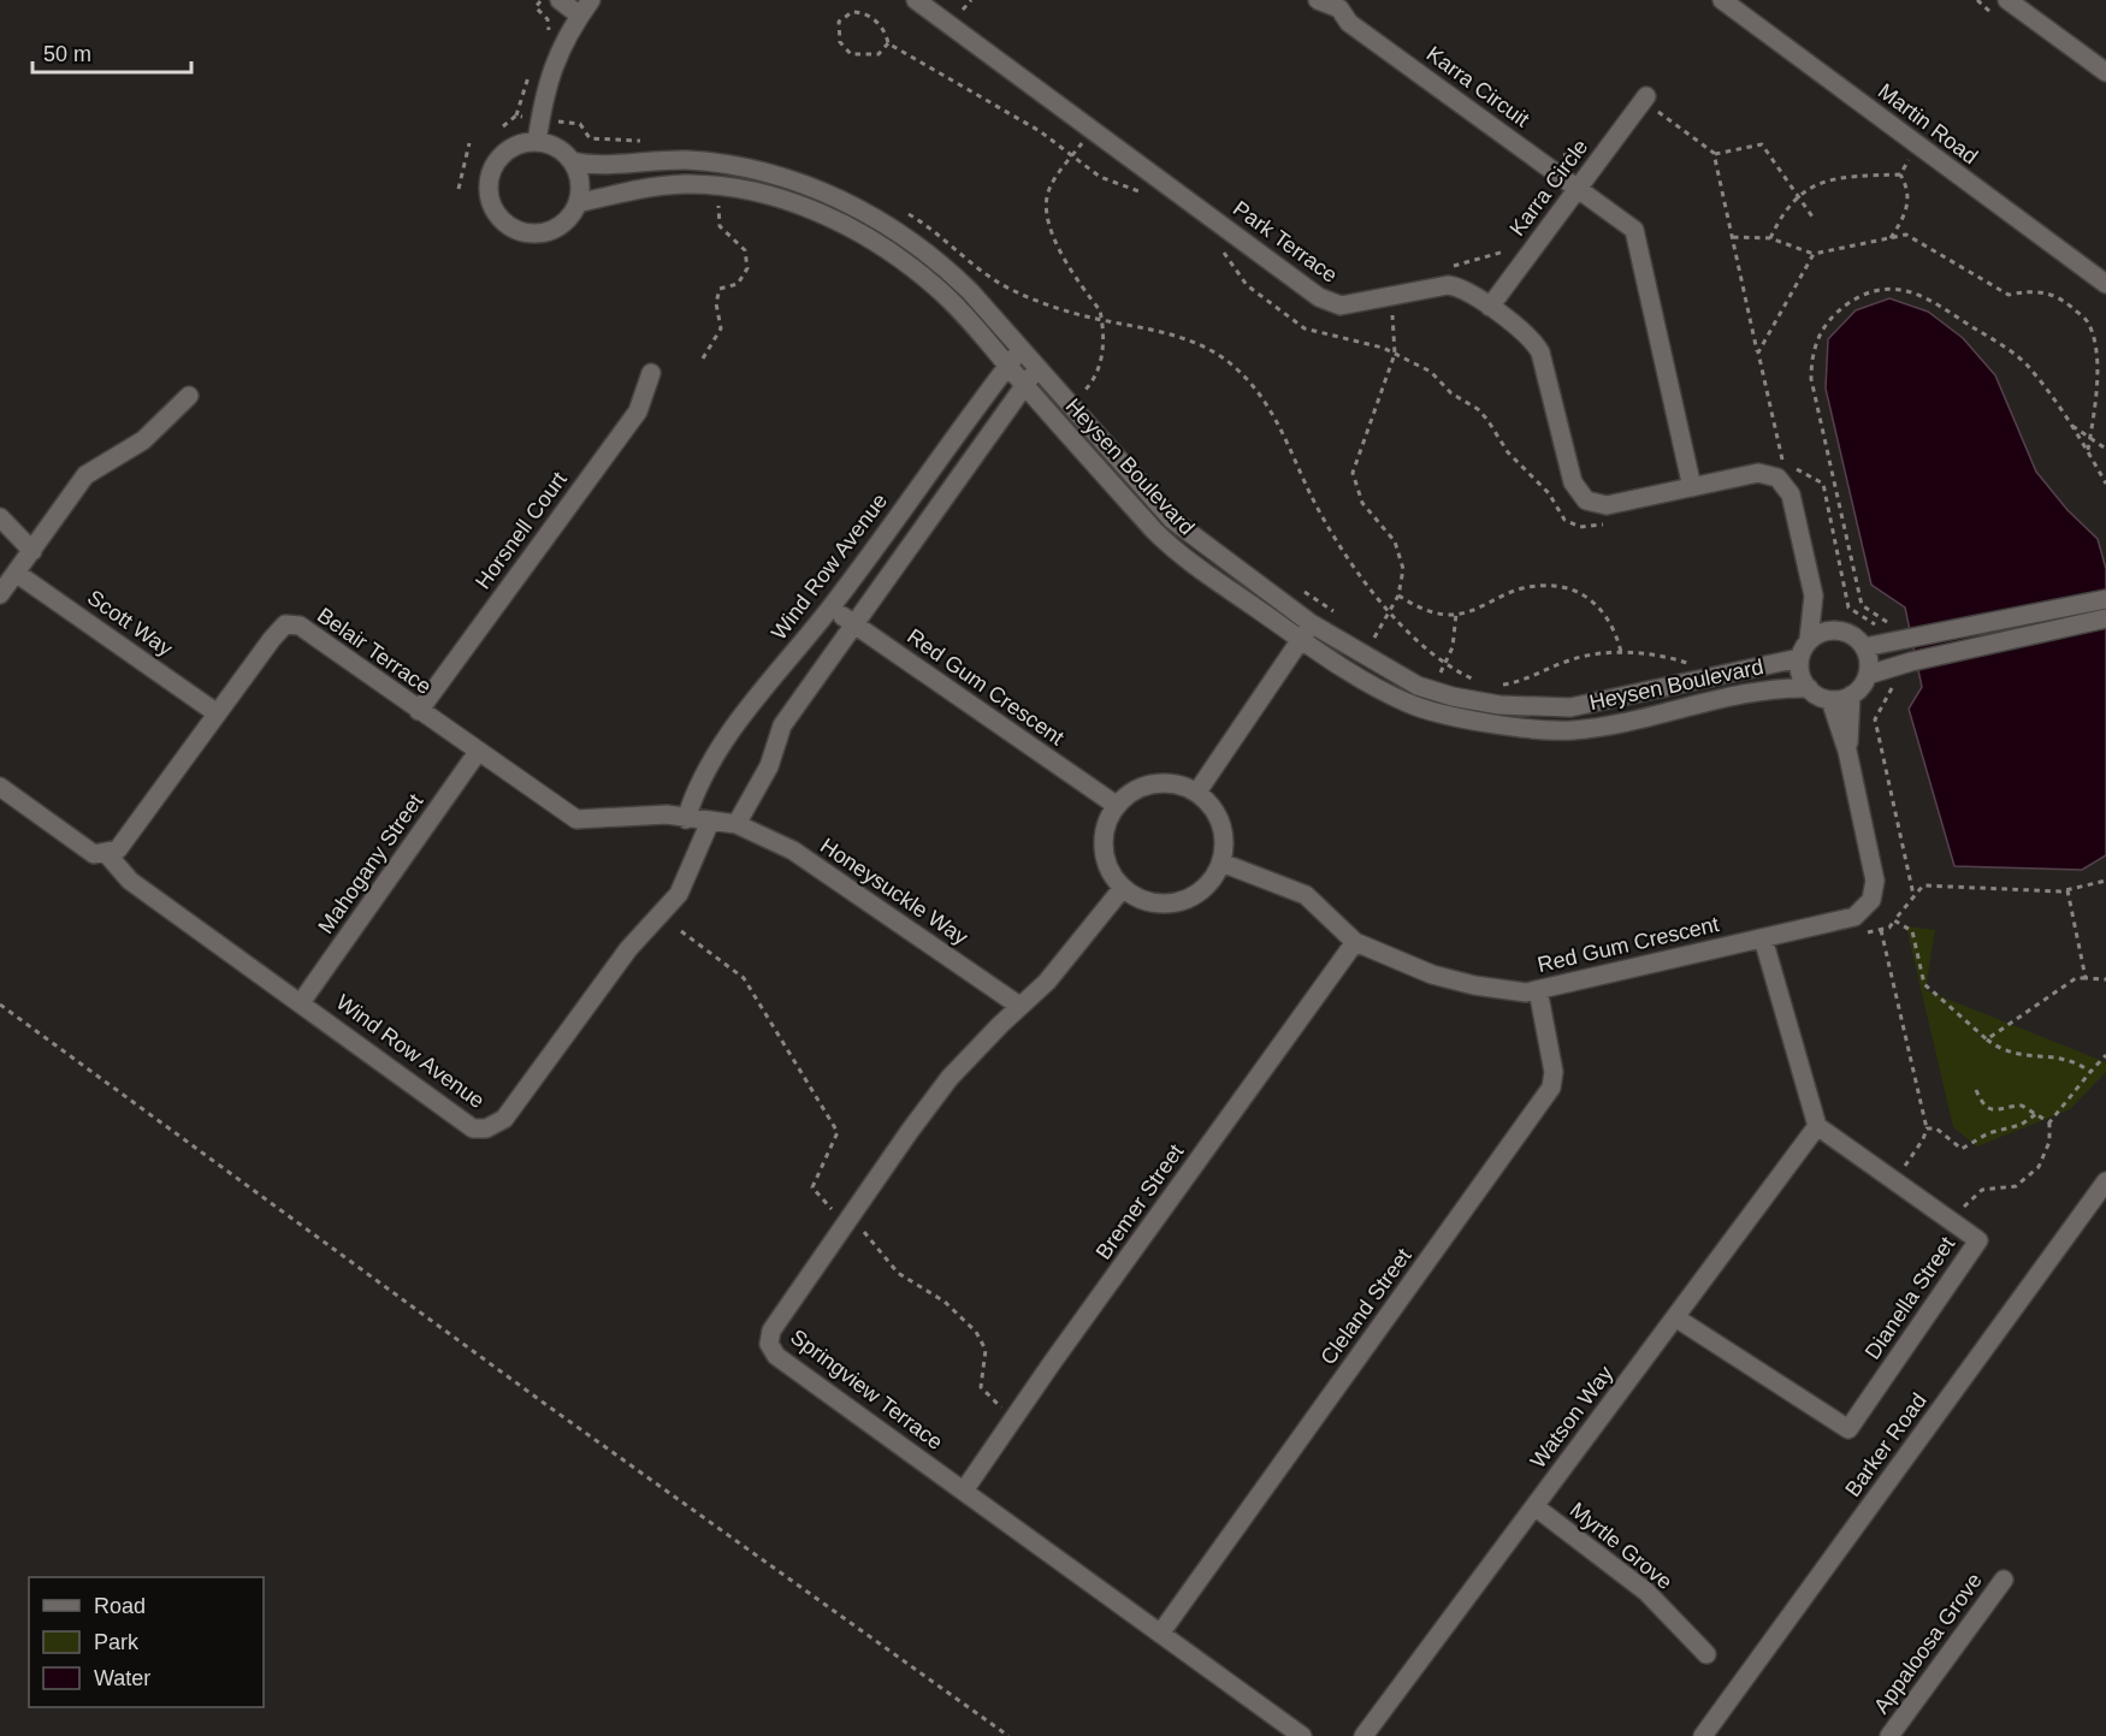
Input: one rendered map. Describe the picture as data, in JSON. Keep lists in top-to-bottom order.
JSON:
{
  "streets": {
    "street": [
      "Karra Circuit",
      "Martin Road",
      "Karra Circle",
      "Park Terrace",
      "Heysen Boulevard",
      "Horsnell Court",
      "Wind Row Avenue",
      "Scott Way",
      "Belair Terrace",
      "Red Gum Crescent",
      "Mahogany Street",
      "Honeysuckle Way",
      "Bremer Street",
      "Dianella Street",
      "Cleland Street",
      "Springview Terrace",
      "Watson Way",
      "Barker Road",
      "Myrtle Grove",
      "Appaloosa Grove"
    ]
  },
  "crossings": [
    ["Karra Circuit", "Karra Circle"],
    ["Karra Circuit", "Park Terrace"],
    ["Karra Circle", "Park Terrace"],
    ["Heysen Boulevard", "Wind Row Avenue"],
    ["Heysen Boulevard", "Red Gum Crescent"],
    ["Horsnell Court", "Belair Terrace"],
    ["Wind Row Avenue", "Belair Terrace"],
    ["Wind Row Avenue", "Red Gum Crescent"],
    ["Wind Row Avenue", "Mahogany Street"],
    ["Scott Way", "Belair Terrace"],
    ["Belair Terrace", "Mahogany Street"],
    ["Belair Terrace", "Honeysuckle Way"],
    ["Red Gum Crescent", "Bremer Street"],
    ["Red Gum Crescent", "Cleland Street"],
    ["Red Gum Crescent", "Springview Terrace"],
    ["Honeysuckle Way", "Springview Terrace"],
    ["Bremer Street", "Springview Terrace"],
    ["Dianella Street", "Watson Way"],
    ["Cleland Street", "Springview Terrace"],
    ["Watson Way", "Myrtle Grove"]
  ],
  "legend": ["Road", "Park", "Water"],
  "scale_bar": "50 m"
}
